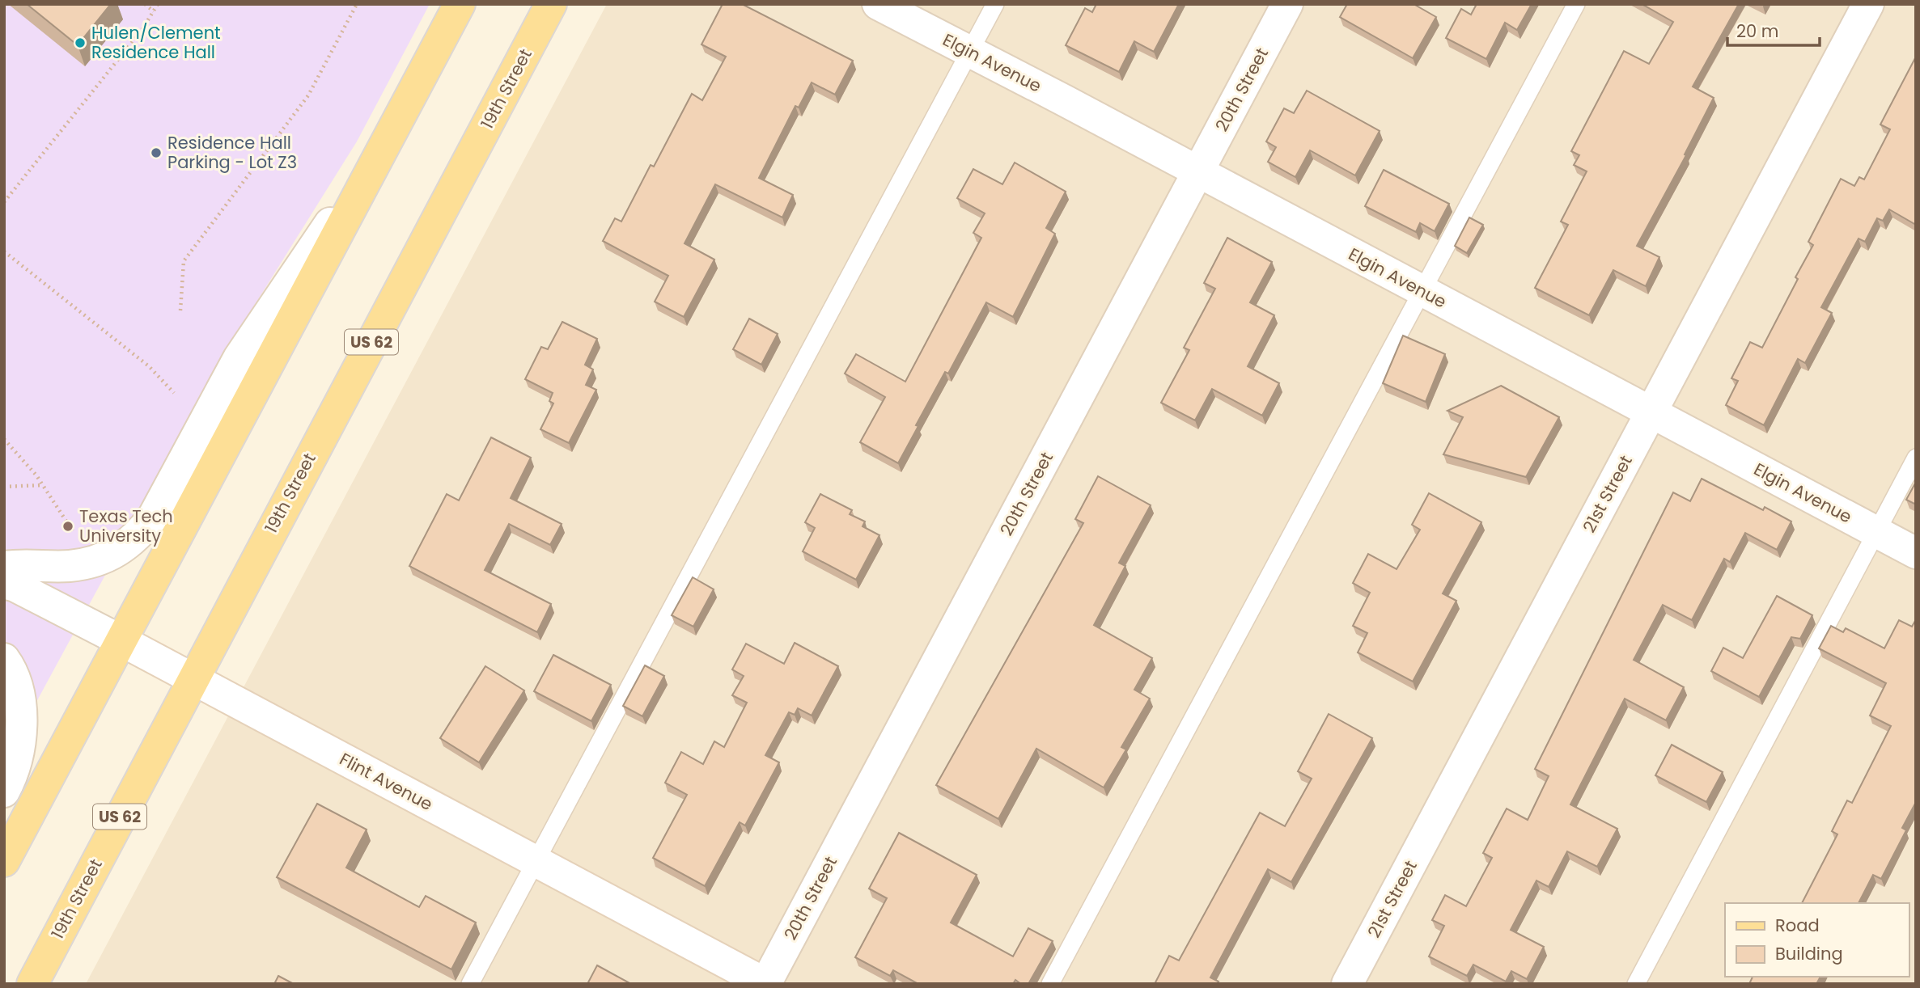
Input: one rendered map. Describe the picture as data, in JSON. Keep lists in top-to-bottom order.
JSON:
{
  "streets": {
    "main road": ["19th Street", "US 62"],
    "street": [
      "Elgin Avenue",
      "20th Street",
      "21st Street",
      "Flint Avenue"
    ]
  },
  "crossings": [
    ["Elgin Avenue", "20th Street"],
    ["Elgin Avenue", "21st Street"],
    ["19th Street", "Flint Avenue"],
    ["20th Street", "Flint Avenue"]
  ],
  "places": ["Hulen/Clement Residence Hall", "Residence Hall Parking - Lot Z3", "Texas Tech University"],
  "legend": ["Road", "Building"],
  "scale_bar": "20 m"
}
